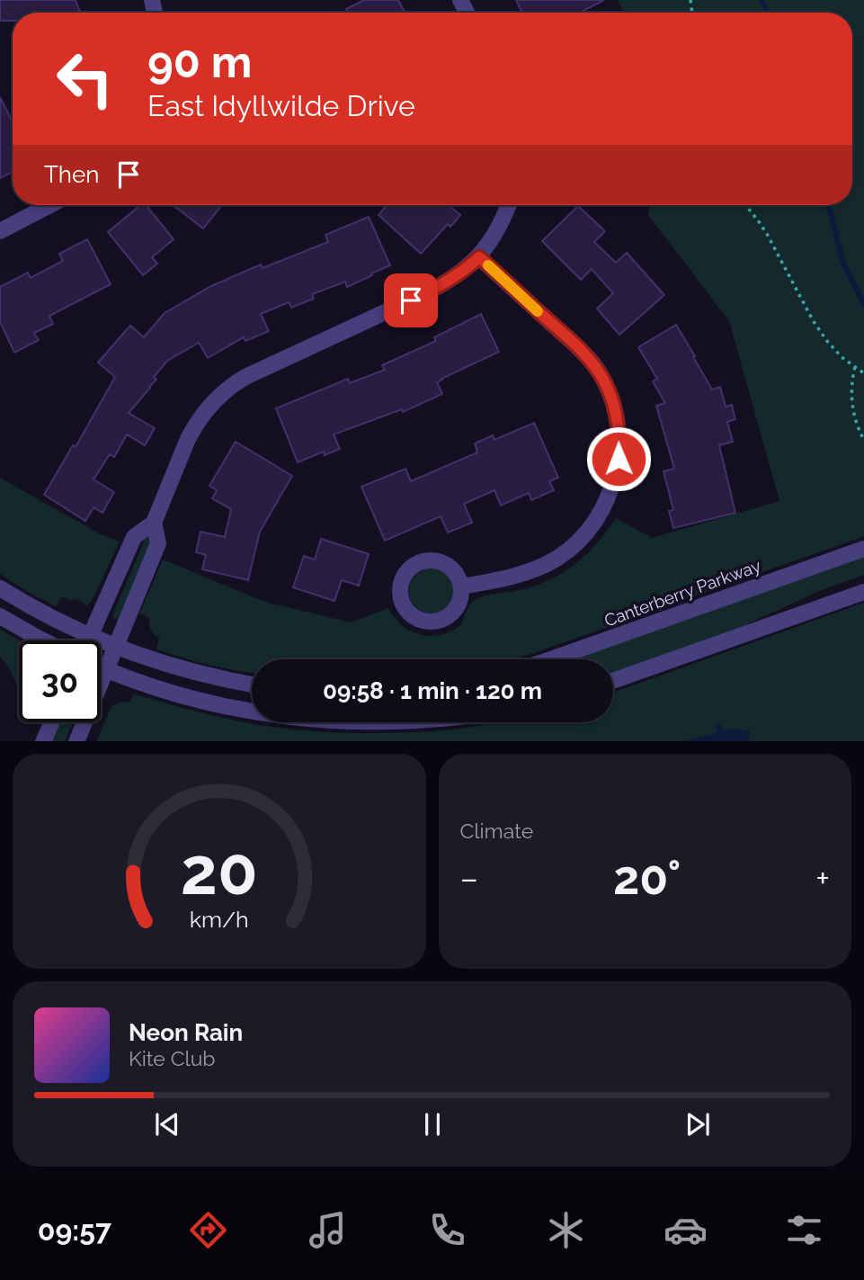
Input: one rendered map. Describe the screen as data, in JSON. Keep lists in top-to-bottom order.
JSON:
{
  "streets": {
    "street": ["Canterberry Parkway"]
  },
  "page": {
    "turn": ["90 m", "East Idyllwilde Drive"],
    "then": "Then",
    "limit": "30",
    "trip": "09:58 · 1 min · 120 m",
    "tile": "Climate",
    "heat": ["−", "20°", "+"],
    "song": ["Neon Rain", "Kite Club"],
    "tabs": "09:57",
    "gauge": ["20", "km/h"]
  }
}
